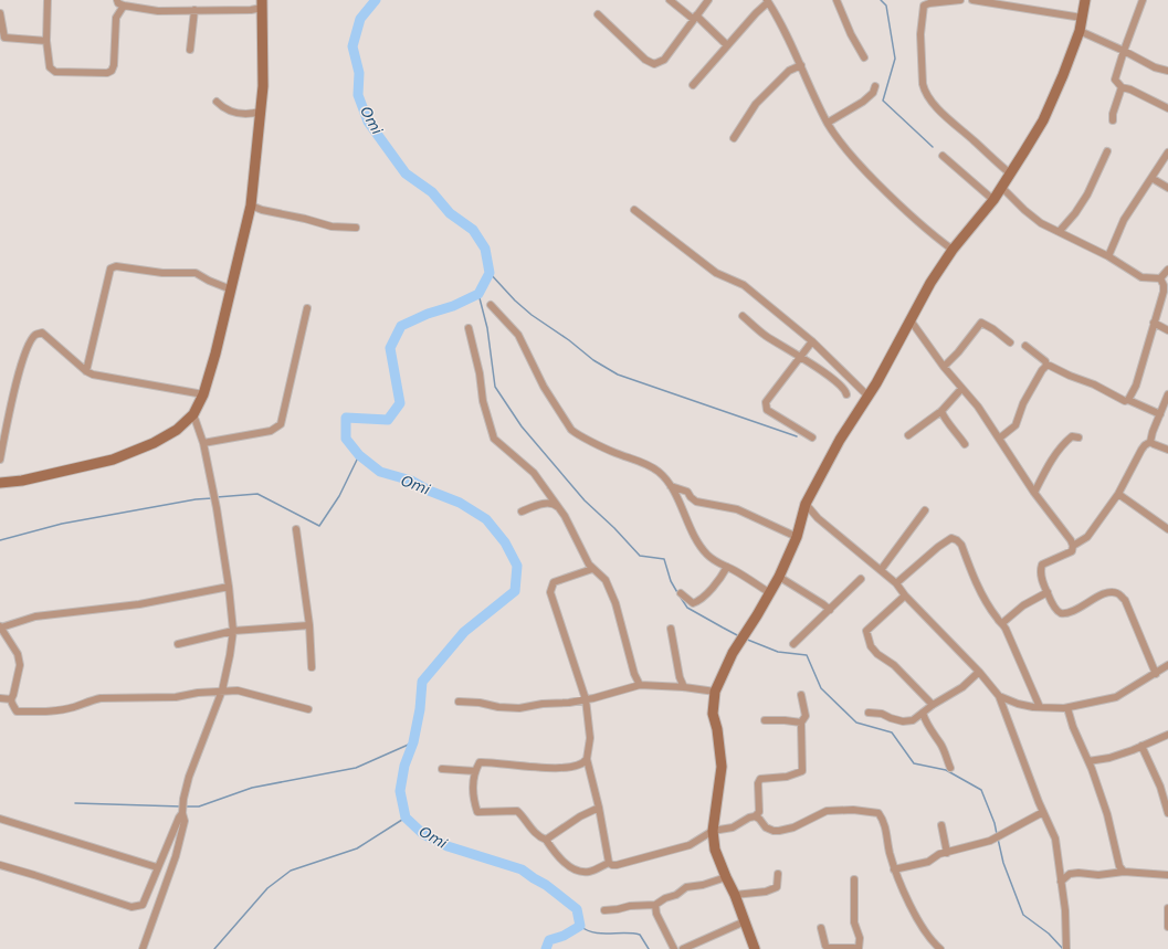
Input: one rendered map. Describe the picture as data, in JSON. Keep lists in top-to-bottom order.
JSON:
{
  "water": ["Omi"]
}
